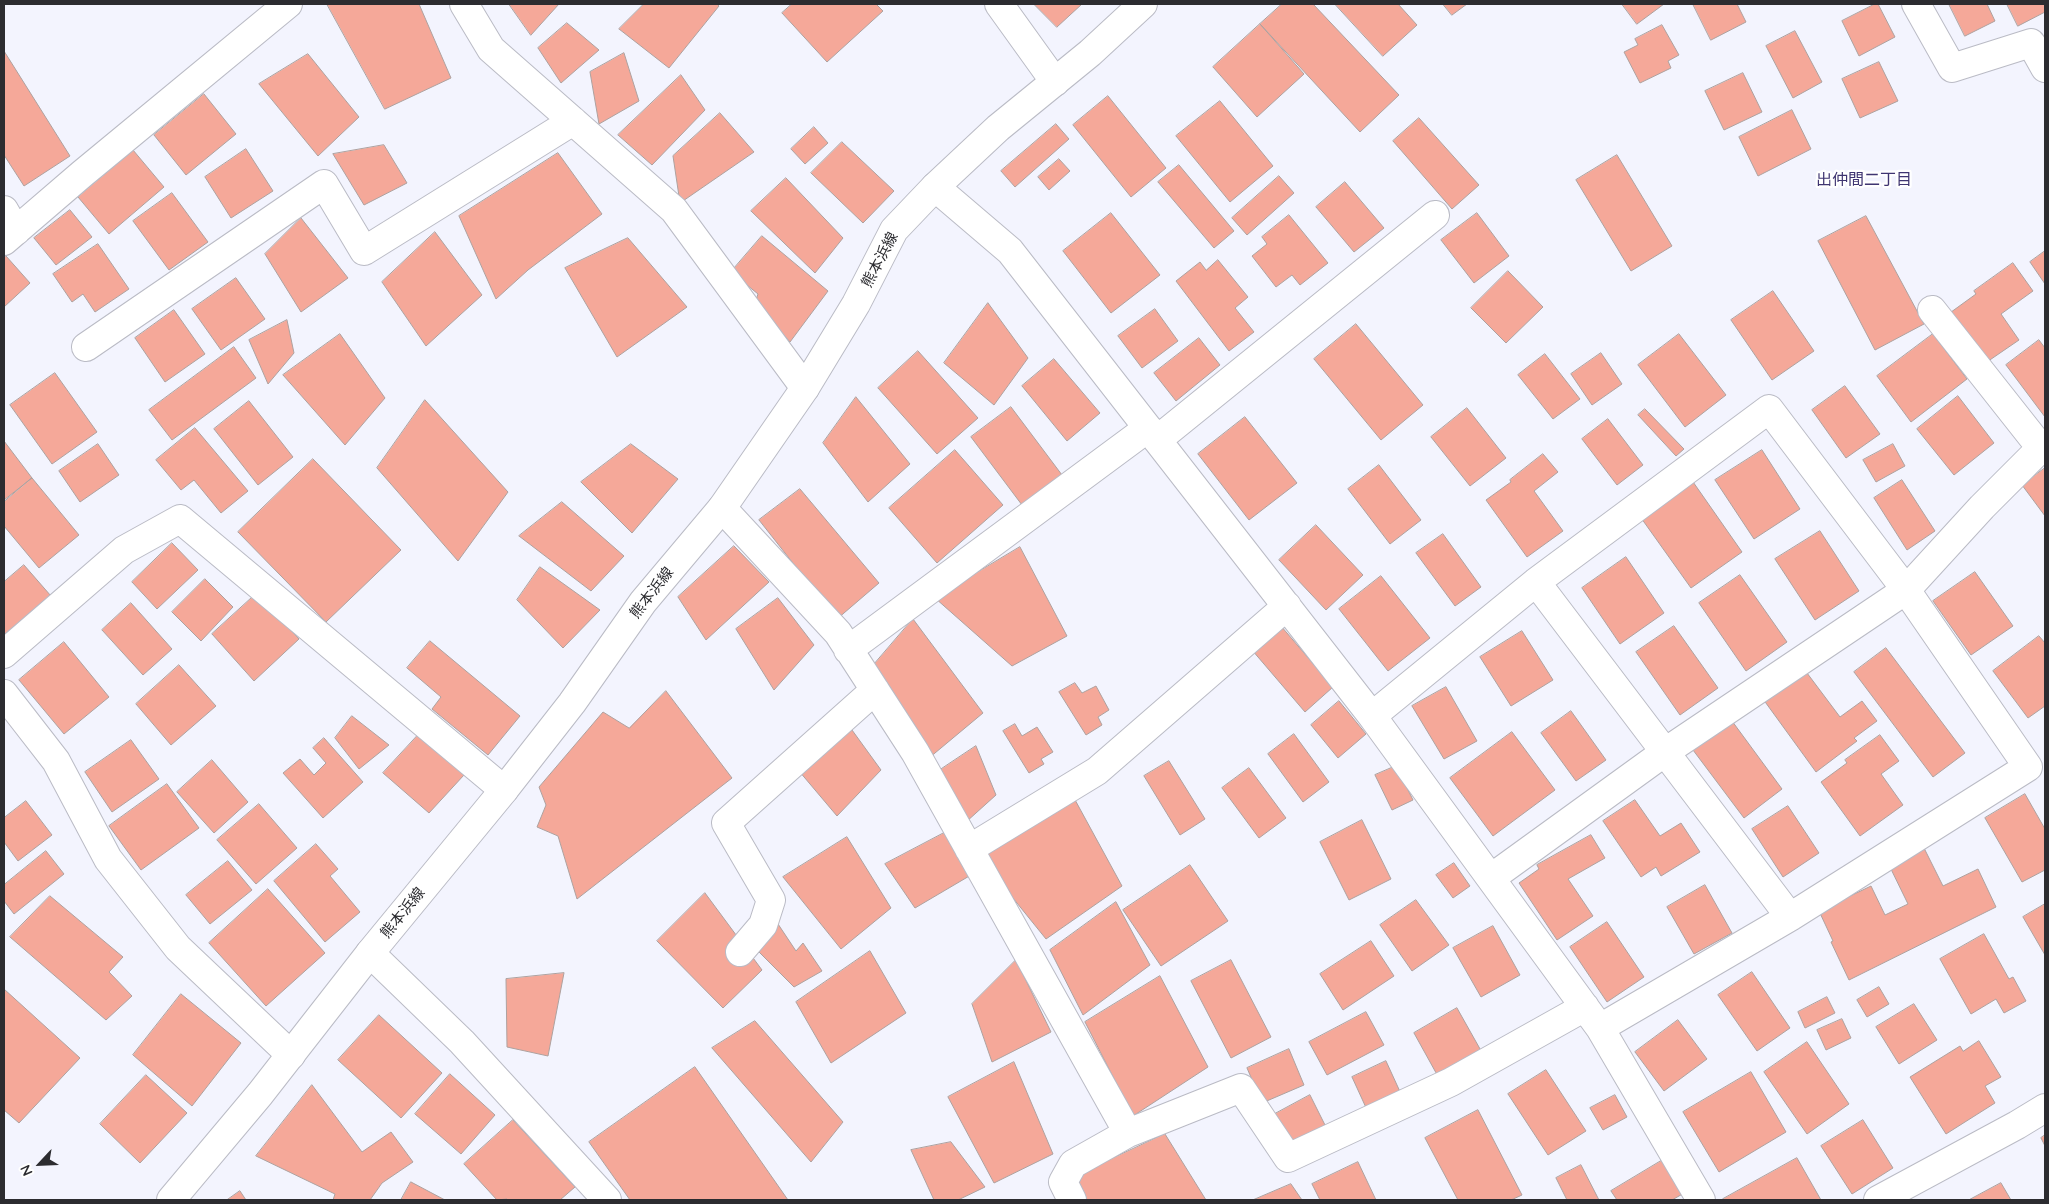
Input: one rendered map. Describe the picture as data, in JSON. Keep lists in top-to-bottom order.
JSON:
{
  "streets": {
    "street": ["熊本浜線"]
  },
  "districts": ["出仲間二丁目"],
  "north": "bottom left"
}
